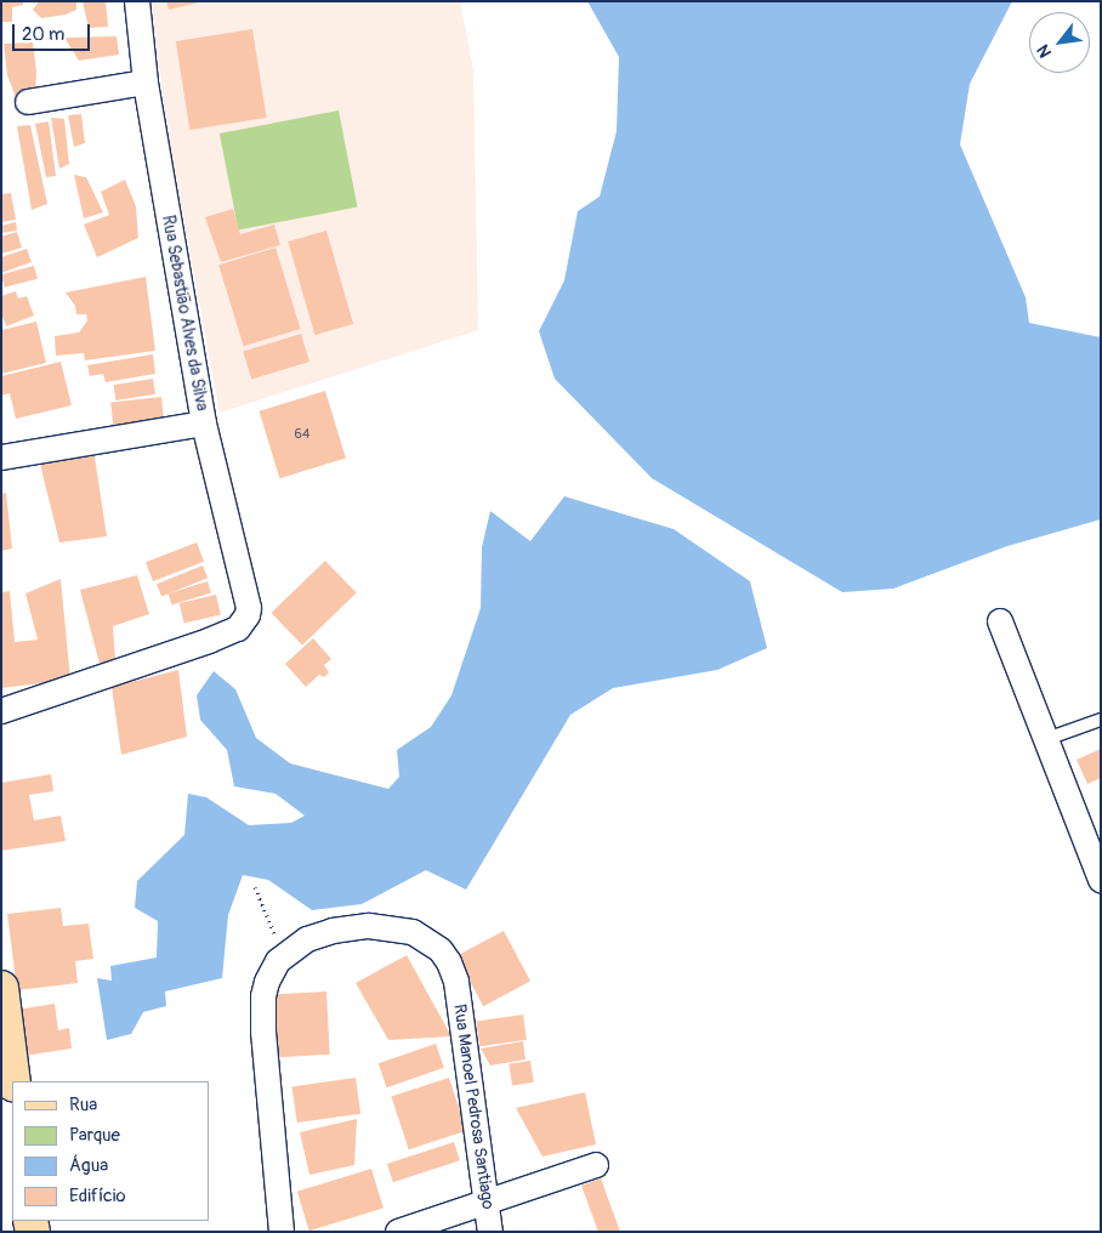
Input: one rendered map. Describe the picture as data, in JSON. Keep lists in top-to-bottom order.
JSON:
{
  "streets": {
    "street": ["Rua Sebastião Alves da Silva", "Rua Manoel Pedrosa Santiago"]
  },
  "house_numbers": ["64"],
  "legend": [
    "Rua",
    "Parque",
    "Água",
    "Edifício"
  ],
  "scale_bar": "20 m",
  "north": "bottom left"
}
